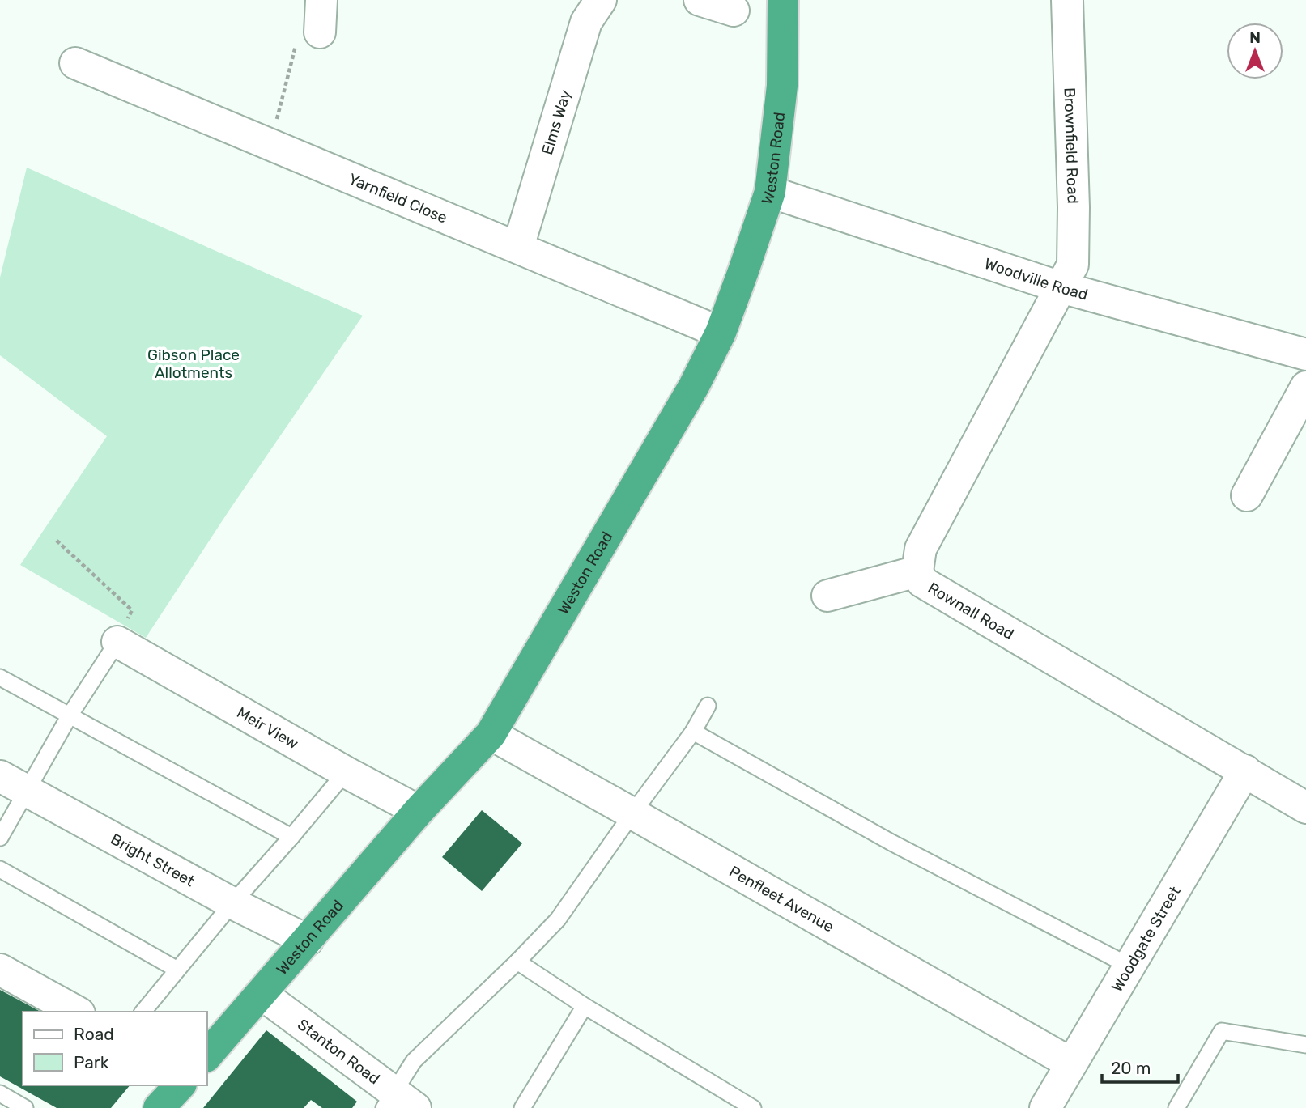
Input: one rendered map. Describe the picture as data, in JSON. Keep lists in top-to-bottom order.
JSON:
{
  "streets": {
    "highway": ["Weston Road"],
    "street": [
      "Elms Way",
      "Brownfield Road",
      "Yarnfield Close",
      "Woodville Road",
      "Rownall Road",
      "Meir View",
      "Bright Street",
      "Penfleet Avenue",
      "Woodgate Street",
      "Stanton Road"
    ]
  },
  "crossings": [
    ["Elms Way", "Yarnfield Close"],
    ["Brownfield Road", "Woodville Road"],
    ["Brownfield Road", "Rownall Road"],
    ["Weston Road", "Yarnfield Close"],
    ["Weston Road", "Woodville Road"],
    ["Weston Road", "Meir View"],
    ["Weston Road", "Bright Street"],
    ["Weston Road", "Penfleet Avenue"],
    ["Weston Road", "Stanton Road"],
    ["Woodville Road", "Rownall Road"],
    ["Rownall Road", "Woodgate Street"],
    ["Penfleet Avenue", "Woodgate Street"]
  ],
  "parks": ["Gibson Place Allotments"],
  "legend": ["Road", "Park"],
  "scale_bar": "20 m",
  "north": "top"
}
